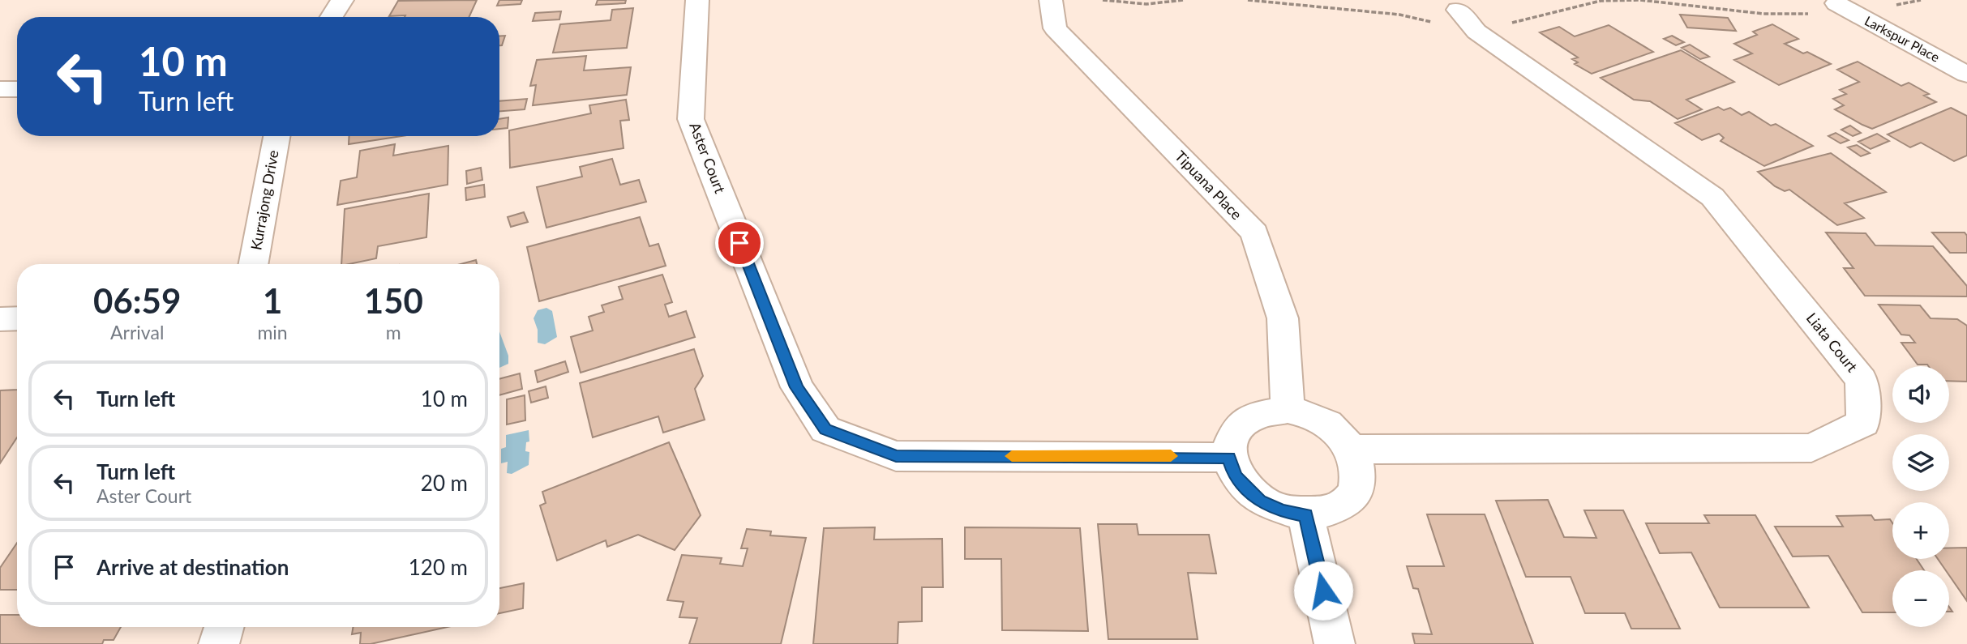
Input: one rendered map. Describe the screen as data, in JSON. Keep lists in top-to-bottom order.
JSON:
{
  "streets": {
    "street": [
      "Larkspur Place",
      "Aster Court",
      "Tipuana Place",
      "Kurrajong Drive",
      "Liata Court"
    ]
  },
  "crossings": [
    ["Aster Court", "Tipuana Place"],
    ["Aster Court", "Liata Court"],
    ["Tipuana Place", "Liata Court"]
  ],
  "page": {
    "turn": ["10 m", "Turn left"],
    "eta": [
      "06:59",
      "Arrival",
      "1",
      "min",
      "150",
      "m"
    ],
    "list": [
      {
        "name": "Turn left",
        "value": "10 m"
      },
      {
        "name": "Turn left",
        "note": "Aster Court",
        "value": "20 m"
      },
      {
        "name": "Arrive at destination",
        "value": "120 m"
      }
    ],
    "map_buttons": ["+", "−"]
  }
}
